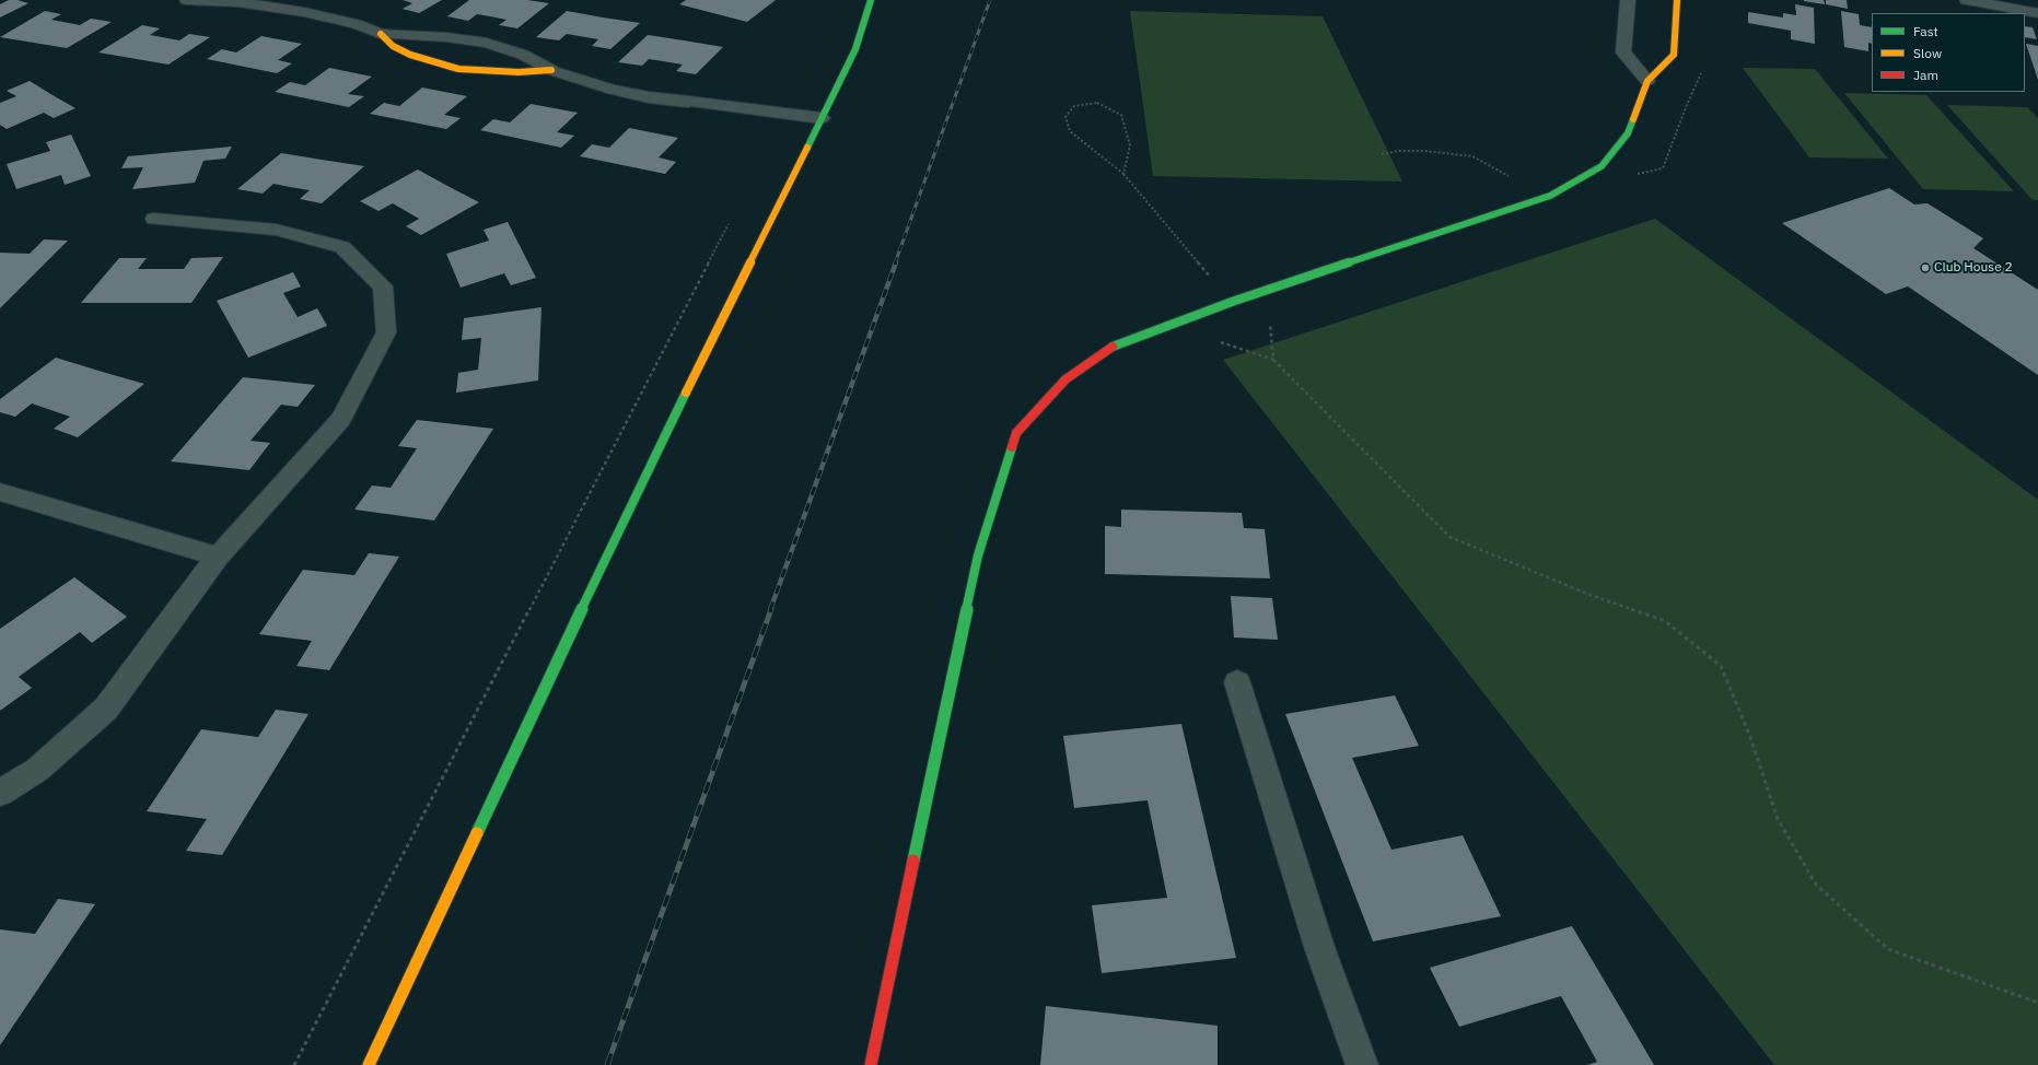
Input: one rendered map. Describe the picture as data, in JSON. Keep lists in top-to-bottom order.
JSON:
{
  "places": ["Club House 2"],
  "legend": ["Fast", "Slow", "Jam"]
}
